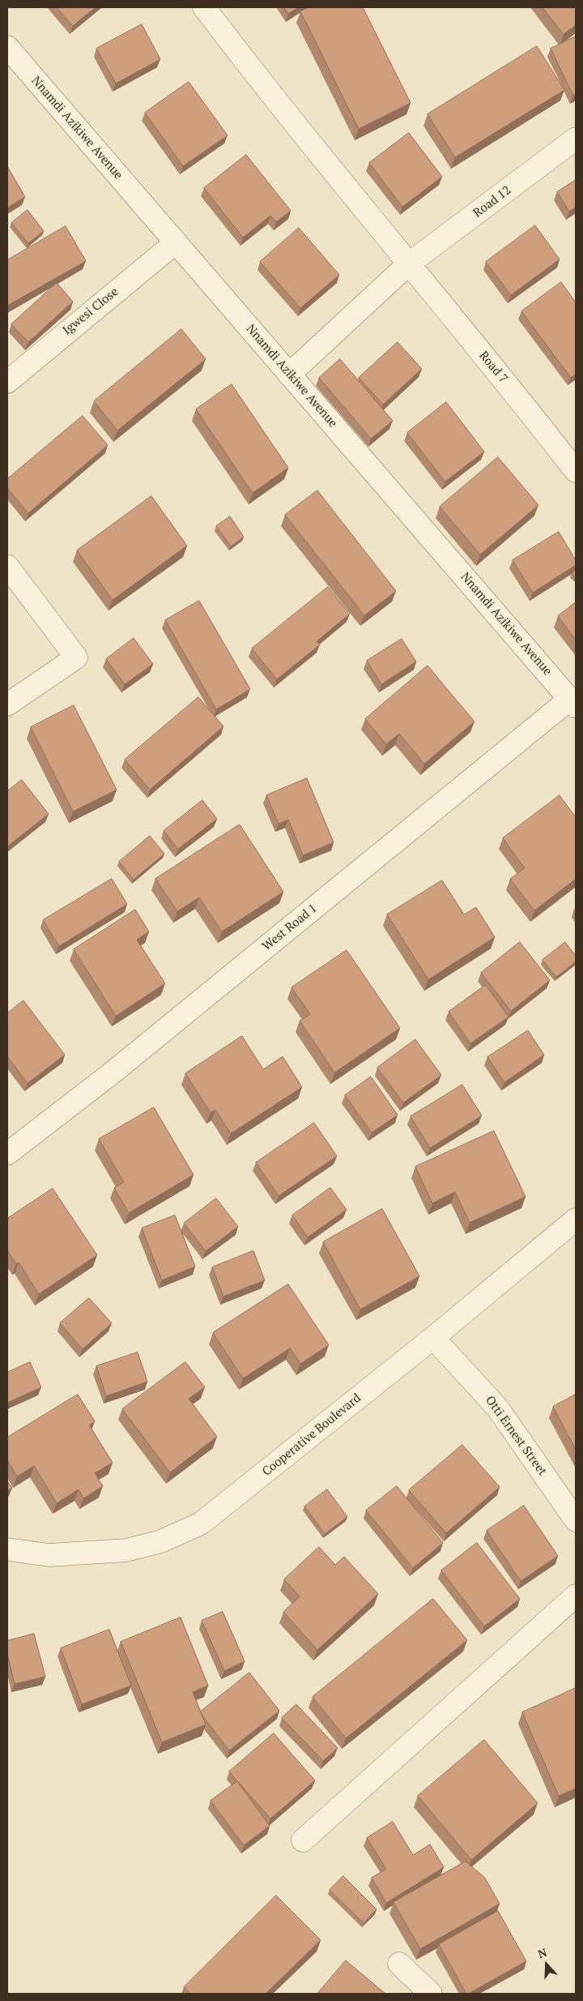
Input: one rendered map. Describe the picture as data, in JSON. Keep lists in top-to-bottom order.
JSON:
{
  "streets": {
    "street": [
      "Nnamdi Azikiwe Avenue",
      "Road 12",
      "Igwesi Close",
      "Road 7",
      "West Road 1",
      "Cooperative Boulevard",
      "Otti Ernest Street"
    ]
  },
  "crossings": [
    ["Nnamdi Azikiwe Avenue", "Road 12"],
    ["Nnamdi Azikiwe Avenue", "Igwesi Close"],
    ["Nnamdi Azikiwe Avenue", "West Road 1"],
    ["Road 12", "Road 7"],
    ["Cooperative Boulevard", "Otti Ernest Street"]
  ],
  "north": "top"
}
